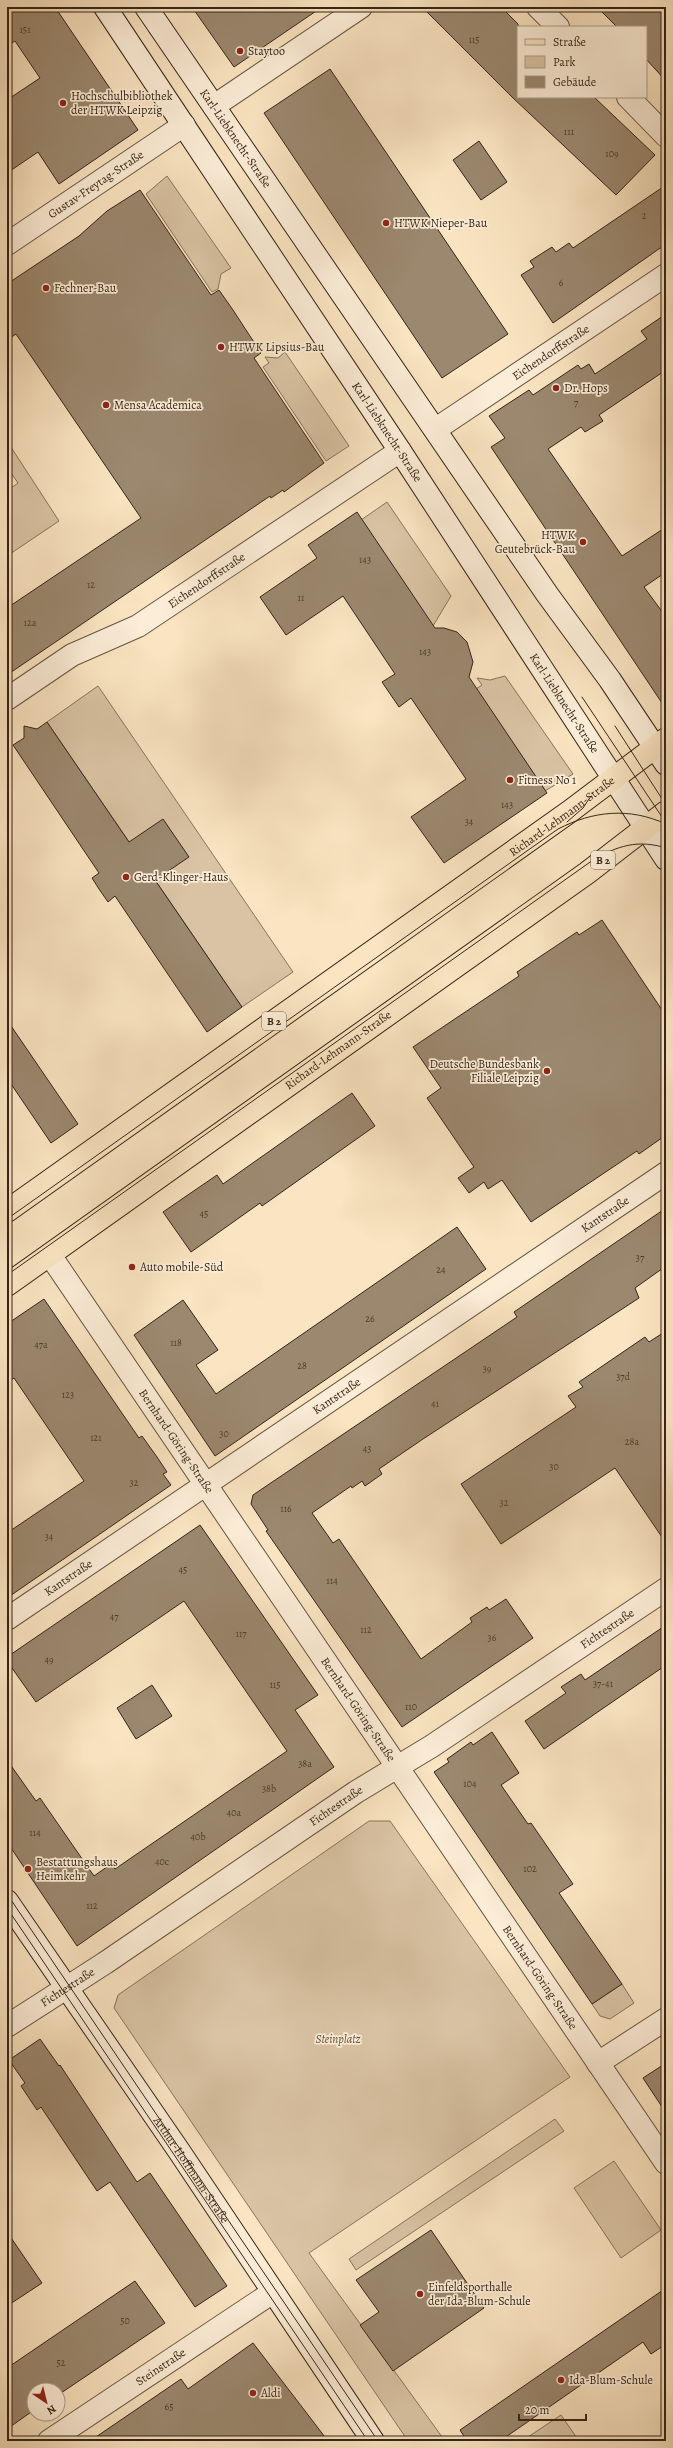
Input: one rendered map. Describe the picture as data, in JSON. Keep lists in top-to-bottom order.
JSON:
{
  "streets": {
    "main road": ["Richard-Lehmann-Straße", "B 2"],
    "street": [
      "Karl-Liebknecht-Straße",
      "Gustav-Freytag-Straße",
      "Eichendorffstraße",
      "Kantstraße",
      "Bernhard-Göring-Straße",
      "Fichtestraße",
      "Arthur-Hoffmann-Straße",
      "Steinstraße"
    ]
  },
  "crossings": [
    ["Karl-Liebknecht-Straße", "Gustav-Freytag-Straße"],
    ["Karl-Liebknecht-Straße", "Eichendorffstraße"],
    ["Karl-Liebknecht-Straße", "Richard-Lehmann-Straße"],
    ["Richard-Lehmann-Straße", "Bernhard-Göring-Straße"],
    ["Kantstraße", "Bernhard-Göring-Straße"],
    ["Bernhard-Göring-Straße", "Fichtestraße"],
    ["Fichtestraße", "Arthur-Hoffmann-Straße"],
    ["Arthur-Hoffmann-Straße", "Steinstraße"]
  ],
  "parks": ["Steinplatz"],
  "places": [
    "Staytoo",
    "Hochschulbibliothek der HTWK Leipzig",
    "HTWK Nieper-Bau",
    "Fechner-Bau",
    "HTWK Lipsius-Bau",
    "Dr. Hops",
    "Mensa Academica",
    "HTWK Geutebrück-Bau",
    "Fitness No 1",
    "Gerd-Klinger-Haus",
    "Deutsche Bundesbank Filiale Leipzig",
    "Auto mobile-Süd",
    "Bestattungshaus Heimkehr",
    "Einfeldsporthalle der Ida-Blum-Schule",
    "Ida-Blum-Schule",
    "Aldi"
  ],
  "house_numbers": [
    "151",
    "115",
    "111",
    "109",
    "2",
    "6",
    "7",
    "143",
    "12",
    "11",
    "12a",
    "143",
    "143",
    "34",
    "45",
    "37",
    "24",
    "26",
    "118",
    "47a",
    "28",
    "39",
    "37d",
    "123",
    "41",
    "30",
    "121",
    "28a",
    "43",
    "30",
    "32",
    "32",
    "116",
    "34",
    "45",
    "114",
    "47",
    "112",
    "117",
    "36",
    "49",
    "37-41",
    "115",
    "110",
    "38a",
    "104",
    "38b",
    "40a",
    "114",
    "40b",
    "40c",
    "102",
    "112",
    "50",
    "52",
    "65"
  ],
  "legend": ["Straße", "Park", "Gebäude"],
  "scale_bar": "20 m",
  "north": "bottom right"
}
